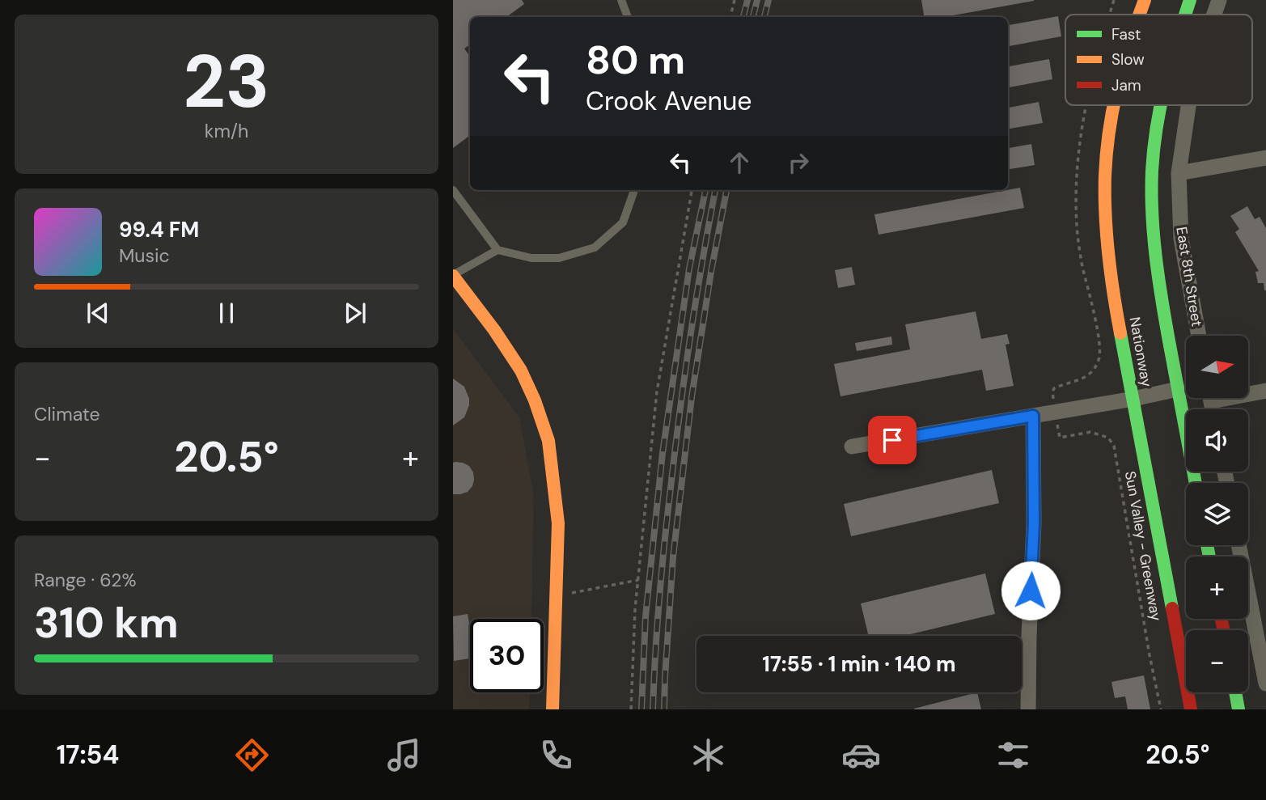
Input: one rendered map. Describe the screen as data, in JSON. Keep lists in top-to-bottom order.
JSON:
{
  "streets": {
    "main road": ["Nationway"],
    "street": ["East 8th Street"],
    "path": ["Sun Valley - Greenway"]
  },
  "legend": ["Fast", "Slow", "Jam"],
  "north": "right",
  "page": {
    "tile": [
      ["23", "km/h"],
      "Climate",
      ["Range · 62%", "310 km"]
    ],
    "turn": ["80 m", "Crook Avenue"],
    "song": ["99.4 FM", "Music"],
    "map_buttons": ["+", "−"],
    "heat": ["−", "20.5°", "+"],
    "limit": "30",
    "trip": "17:55 · 1 min · 140 m",
    "tabs": ["17:54", "20.5°"]
  }
}
